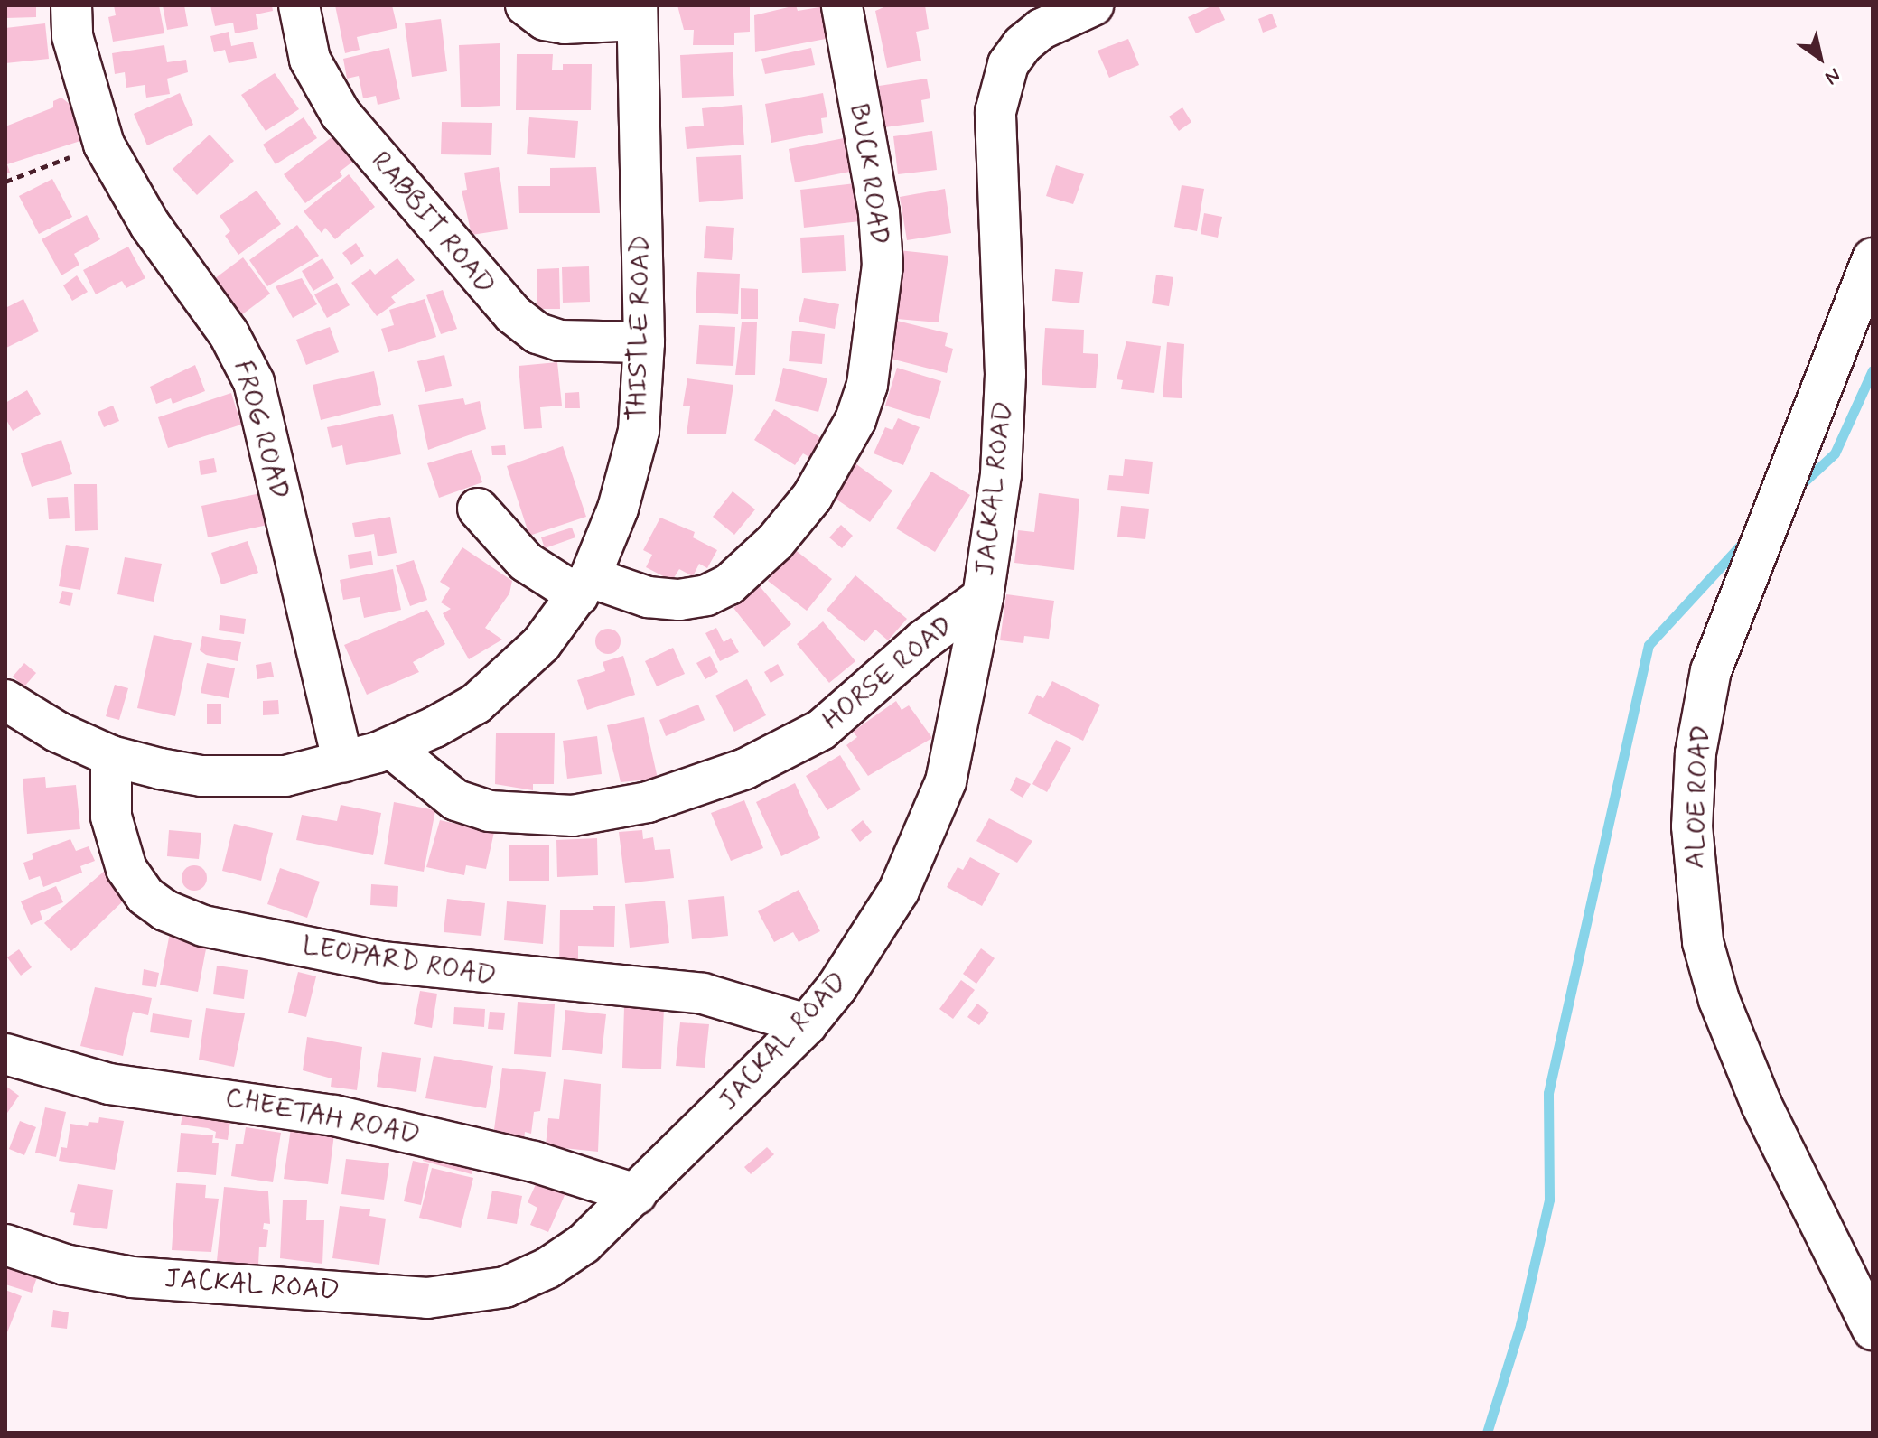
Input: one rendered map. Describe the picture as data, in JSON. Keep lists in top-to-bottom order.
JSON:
{
  "streets": {
    "street": [
      "BUCK ROAD",
      "RABBIT ROAD",
      "THISTLE ROAD",
      "FROG ROAD",
      "JACKAL ROAD",
      "HORSE ROAD",
      "ALOE ROAD",
      "LEOPARD ROAD",
      "CHEETAH ROAD"
    ]
  },
  "crossings": [
    ["BUCK ROAD", "THISTLE ROAD"],
    ["RABBIT ROAD", "THISTLE ROAD"],
    ["THISTLE ROAD", "FROG ROAD"],
    ["THISTLE ROAD", "HORSE ROAD"],
    ["THISTLE ROAD", "LEOPARD ROAD"],
    ["JACKAL ROAD", "HORSE ROAD"],
    ["JACKAL ROAD", "LEOPARD ROAD"],
    ["JACKAL ROAD", "CHEETAH ROAD"]
  ],
  "north": "bottom right"
}
